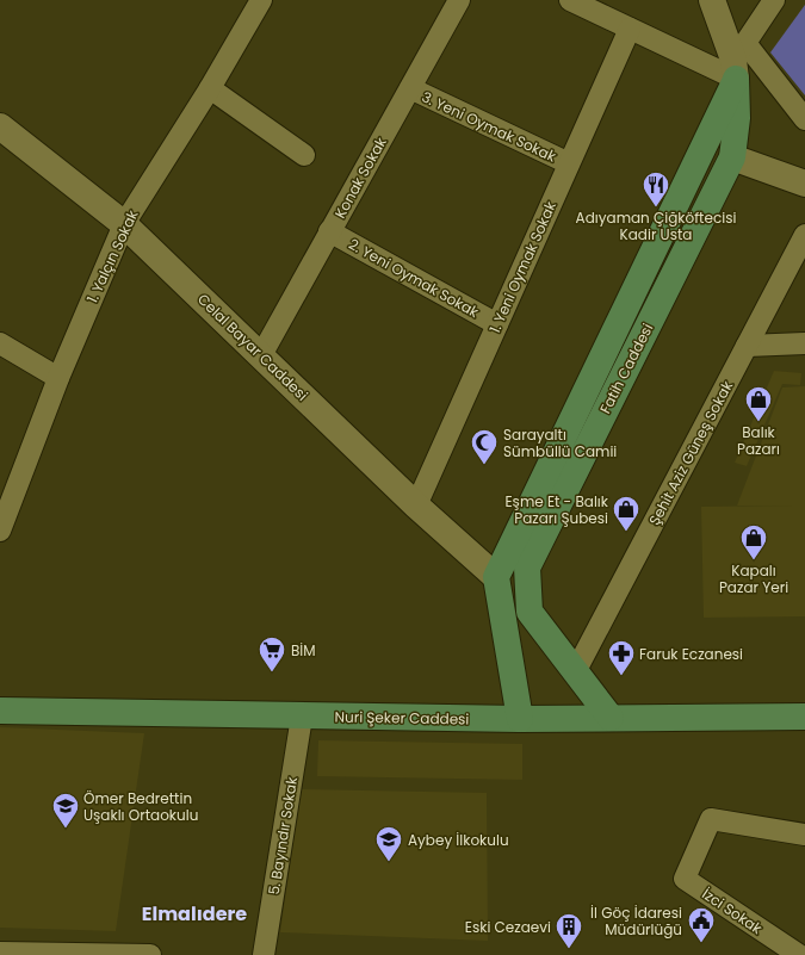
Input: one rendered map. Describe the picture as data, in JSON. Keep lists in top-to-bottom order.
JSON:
{
  "streets": {
    "main road": ["Fatih Caddesi", "Nuri Şeker Caddesi"],
    "street": [
      "3. Yeni Oymak Sokak",
      "Konak Sokak",
      "1. Yalçın Sokak",
      "1. Yeni Oymak Sokak",
      "2. Yeni Oymak Sokak",
      "Celal Bayar Caddesi",
      "Şehit Aziz Güneş Sokak",
      "5. Bayındır Sokak",
      "İzci Sokak"
    ]
  },
  "crossings": [
    ["3. Yeni Oymak Sokak", "Konak Sokak"],
    ["3. Yeni Oymak Sokak", "1. Yeni Oymak Sokak"],
    ["Konak Sokak", "2. Yeni Oymak Sokak"],
    ["Konak Sokak", "Celal Bayar Caddesi"],
    ["1. Yalçın Sokak", "Celal Bayar Caddesi"],
    ["1. Yeni Oymak Sokak", "2. Yeni Oymak Sokak"],
    ["1. Yeni Oymak Sokak", "Celal Bayar Caddesi"],
    ["Celal Bayar Caddesi", "Fatih Caddesi"],
    ["Fatih Caddesi", "Şehit Aziz Güneş Sokak"],
    ["Fatih Caddesi", "Nuri Şeker Caddesi"],
    ["Nuri Şeker Caddesi", "5. Bayındır Sokak"]
  ],
  "districts": ["Elmalıdere"],
  "places": {
    "restaurant": ["Adıyaman Çiğköftecisi Kadir Usta"],
    "shop": ["Balık Pazarı", "Eşme Et - Balık Pazarı Şubesi", "Kapalı Pazar Yeri"],
    "mosque": ["Sarayaltı Sümbüllü Camii"],
    "supermarket": ["BİM"],
    "pharmacy": ["Faruk Eczanesi"],
    "school or university": ["Ömer Bedrettin Uşaklı Ortaokulu", "Aybey İlkokulu"],
    "public building": ["İl Göç İdaresi Müdürlüğü"],
    "building": ["Eski Cezaevi"]
  }
}
